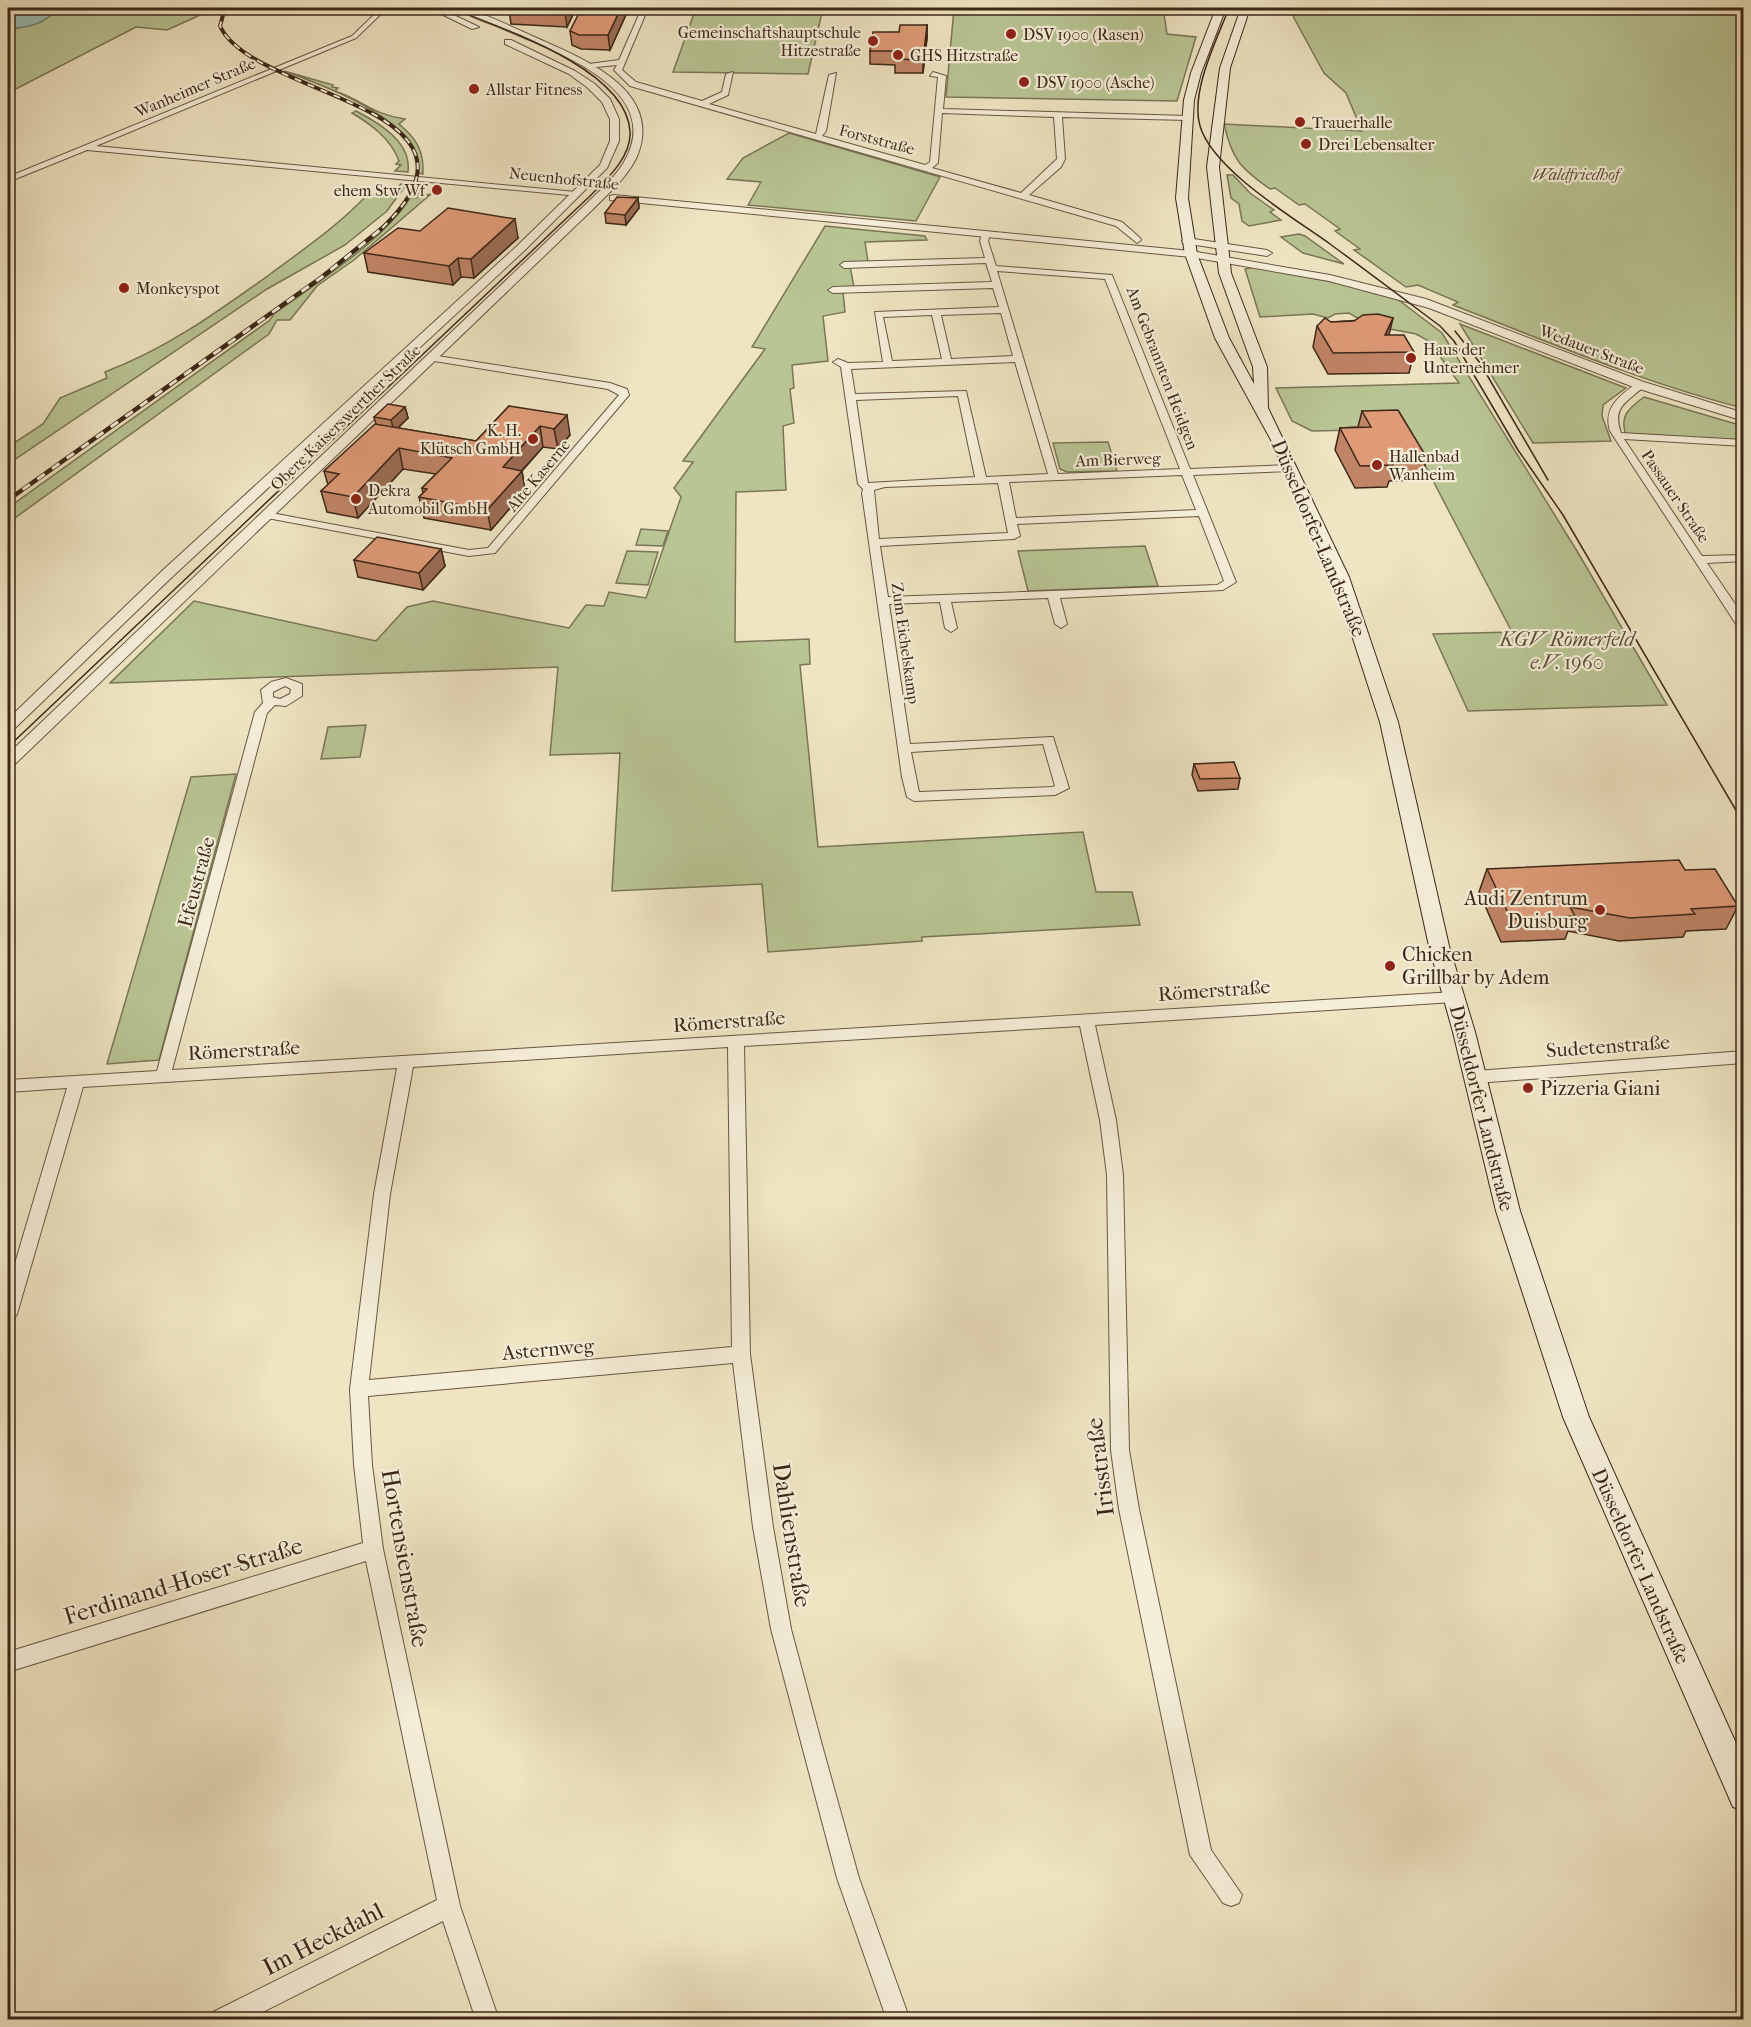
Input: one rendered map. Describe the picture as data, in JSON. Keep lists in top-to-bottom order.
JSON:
{
  "streets": {
    "main road": ["Düsseldorfer Landstraße"],
    "street": [
      "Wanheimer Straße",
      "Forststraße",
      "Neuenhofstraße",
      "Wedauer Straße",
      "Am Gebrannten Heidgen",
      "Obere Kaiserswerther Straße",
      "Am Bierweg",
      "Alte Kaserne",
      "Passauer Straße",
      "Zum Eichelskamp",
      "Efeustraße",
      "Römerstraße",
      "Sudetenstraße",
      "Asternweg",
      "Irisstraße",
      "Dahlienstraße",
      "Hortensienstraße",
      "Ferdinand-Hoser-Straße",
      "Im Heckdahl"
    ]
  },
  "crossings": [
    ["Wanheimer Straße", "Neuenhofstraße"],
    ["Forststraße", "Neuenhofstraße"],
    ["Neuenhofstraße", "Wedauer Straße"],
    ["Neuenhofstraße", "Obere Kaiserswerther Straße"],
    ["Neuenhofstraße", "Düsseldorfer Landstraße"],
    ["Wedauer Straße", "Passauer Straße"],
    ["Wedauer Straße", "Düsseldorfer Landstraße"],
    ["Am Gebrannten Heidgen", "Am Bierweg"],
    ["Am Gebrannten Heidgen", "Zum Eichelskamp"],
    ["Obere Kaiserswerther Straße", "Alte Kaserne"],
    ["Am Bierweg", "Düsseldorfer Landstraße"],
    ["Am Bierweg", "Zum Eichelskamp"],
    ["Düsseldorfer Landstraße", "Römerstraße"],
    ["Düsseldorfer Landstraße", "Sudetenstraße"],
    ["Efeustraße", "Römerstraße"],
    ["Römerstraße", "Irisstraße"],
    ["Römerstraße", "Dahlienstraße"],
    ["Römerstraße", "Hortensienstraße"],
    ["Asternweg", "Dahlienstraße"],
    ["Asternweg", "Hortensienstraße"],
    ["Hortensienstraße", "Ferdinand-Hoser-Straße"],
    ["Hortensienstraße", "Im Heckdahl"]
  ],
  "parks": ["Waldfriedhof", "KGV Römerfeld e.V. 1960"],
  "places": [
    "DSV 1900 (Rasen)",
    "Gemeinschaftshauptschule Hitzestraße",
    "GHS Hitzstraße",
    "DSV 1900 (Asche)",
    "Allstar Fitness",
    "Trauerhalle",
    "Drei Lebensalter",
    "ehem Stw Wf",
    "Monkeyspot",
    "Haus der Unternehmer",
    "K. H. Klütsch GmbH",
    "Hallenbad Wanheim",
    "Dekra Automobil GmbH",
    "Audi Zentrum Duisburg",
    "Chicken Grillbar by Adem",
    "Pizzeria Giani"
  ]
}
